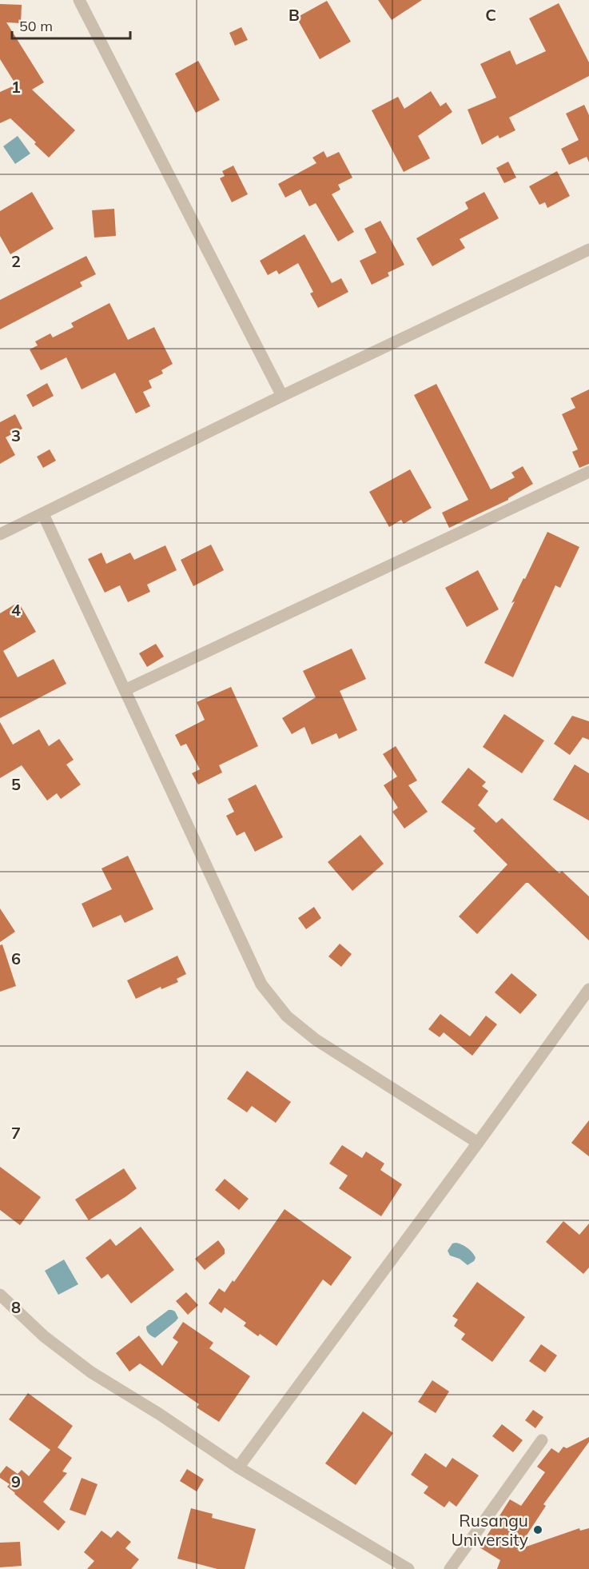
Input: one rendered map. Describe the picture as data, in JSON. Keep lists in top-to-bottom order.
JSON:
{
  "places": ["Rusangu University"],
  "scale_bar": "50 m",
  "grid": {
    "columns": ["B", "C"],
    "rows": [
      "1",
      "2",
      "3",
      "4",
      "5",
      "6",
      "7",
      "8",
      "9"
    ]
  }
}
